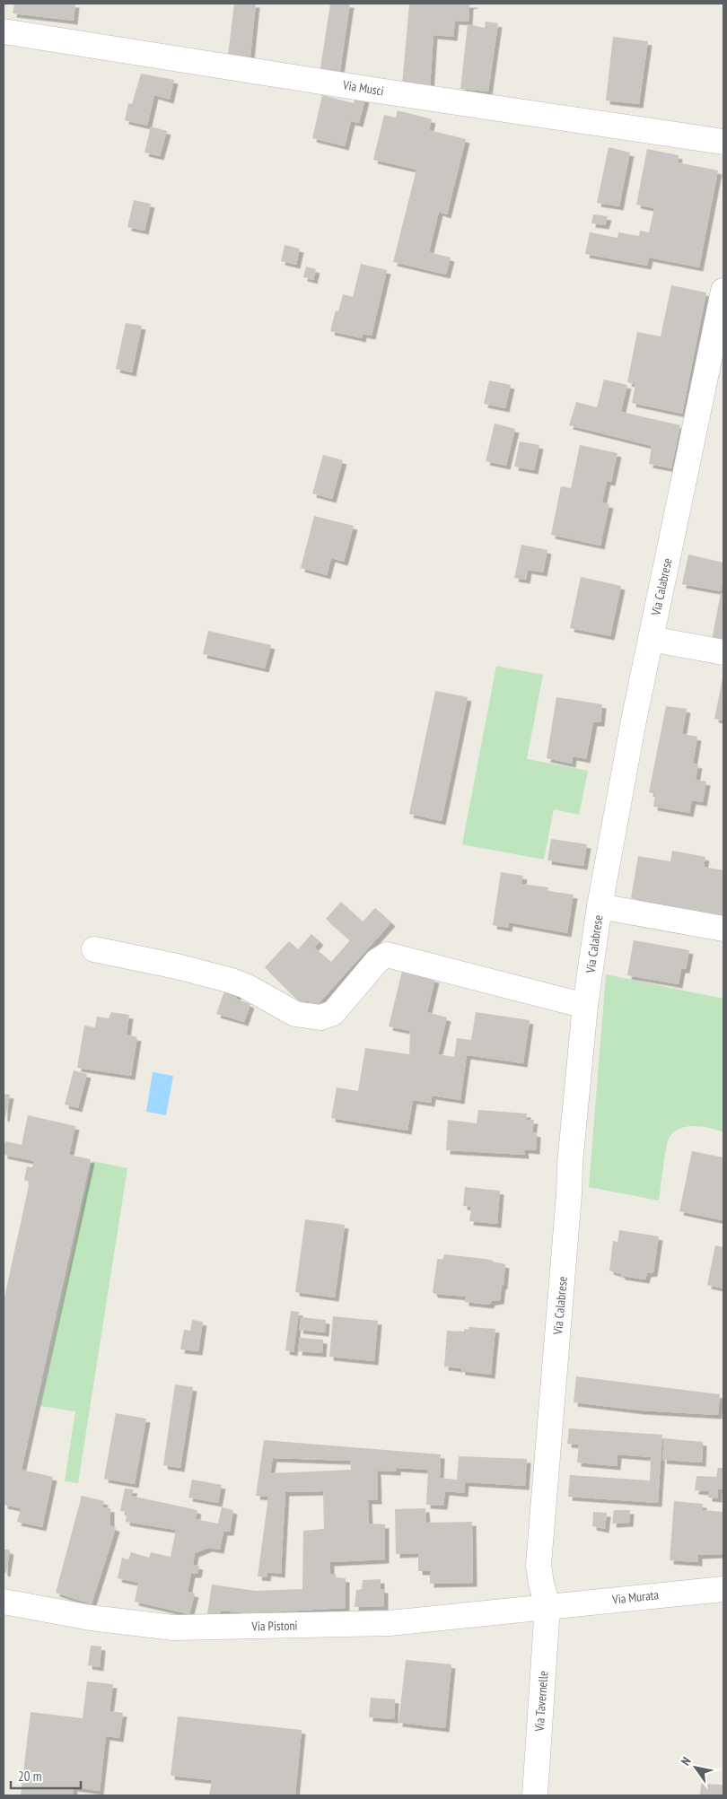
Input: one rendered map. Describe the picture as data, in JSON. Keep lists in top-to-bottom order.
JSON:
{
  "streets": {
    "street": [
      "Via Musci",
      "Via Calabrese",
      "Via Murata",
      "Via Pistoni",
      "Via Tavernelle"
    ]
  },
  "crossings": [
    ["Via Calabrese", "Via Murata"],
    ["Via Calabrese", "Via Pistoni"],
    ["Via Calabrese", "Via Tavernelle"],
    ["Via Murata", "Via Pistoni"],
    ["Via Murata", "Via Tavernelle"],
    ["Via Pistoni", "Via Tavernelle"]
  ],
  "scale_bar": "20 m",
  "north": "top left"
}
